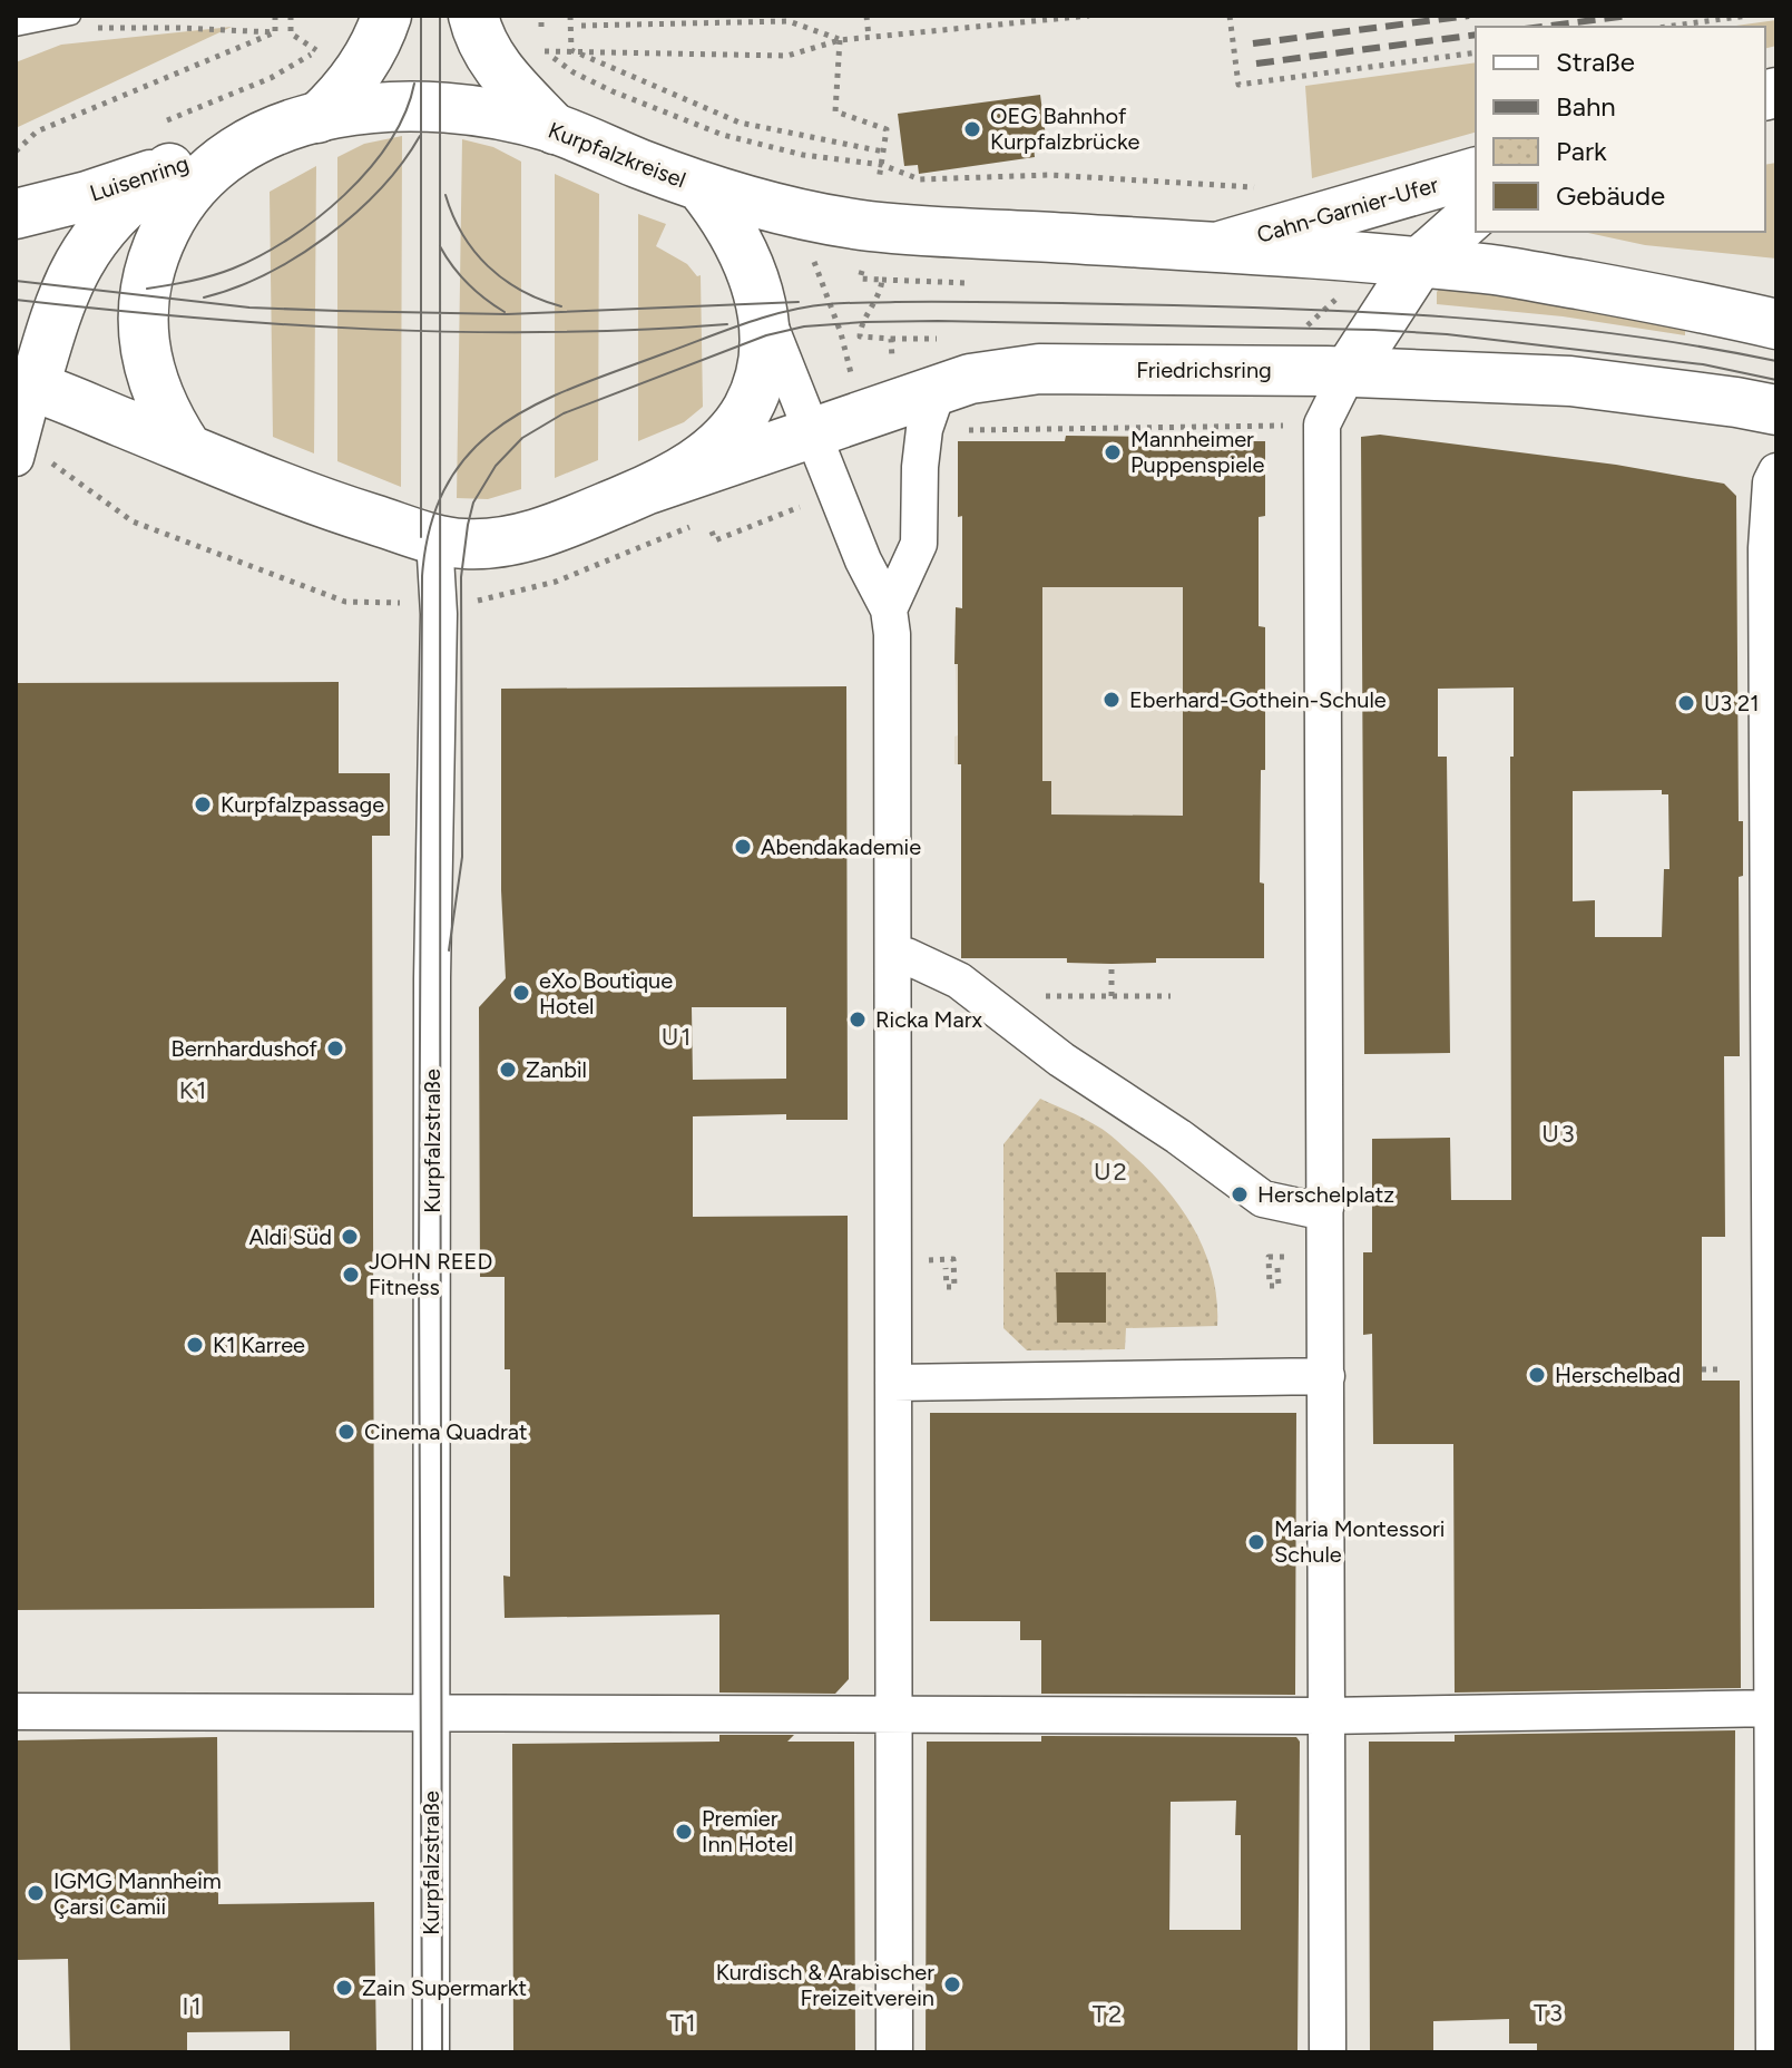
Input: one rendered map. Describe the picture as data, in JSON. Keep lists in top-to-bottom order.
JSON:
{
  "streets": {
    "main road": [
      "Kurpfalzkreisel",
      "Luisenring",
      "Cahn-Garnier-Ufer",
      "Friedrichsring"
    ],
    "street": ["Kurpfalzstraße"]
  },
  "crossings": [
    ["Kurpfalzkreisel", "Luisenring"],
    ["Kurpfalzkreisel", "Friedrichsring"],
    ["Kurpfalzkreisel", "Kurpfalzstraße"]
  ],
  "districts": [
    "U1",
    "K1",
    "U3",
    "U2",
    "I1",
    "T3",
    "T2",
    "T1"
  ],
  "places": [
    "OEG Bahnhof Kurpfalzbrücke",
    "Mannheimer Puppenspiele",
    "Eberhard-Gothein-Schule",
    "U3 21",
    "Kurpfalzpassage",
    "Abendakademie",
    "eXo Boutique Hotel",
    "Ricka Marx",
    "Bernhardushof",
    "Zanbil",
    "Herschelplatz",
    "Aldi Süd",
    "JOHN REED Fitness",
    "K1 Karree",
    "Herschelbad",
    "Cinema Quadrat",
    "Maria Montessori Schule",
    "Premier Inn Hotel",
    "IGMG Mannheim Çarsi Camii",
    "Kurdisch & Arabischer Freizeitverein",
    "Zain Supermarkt"
  ],
  "legend": [
    "Straße",
    "Bahn",
    "Park",
    "Gebäude"
  ]
}
